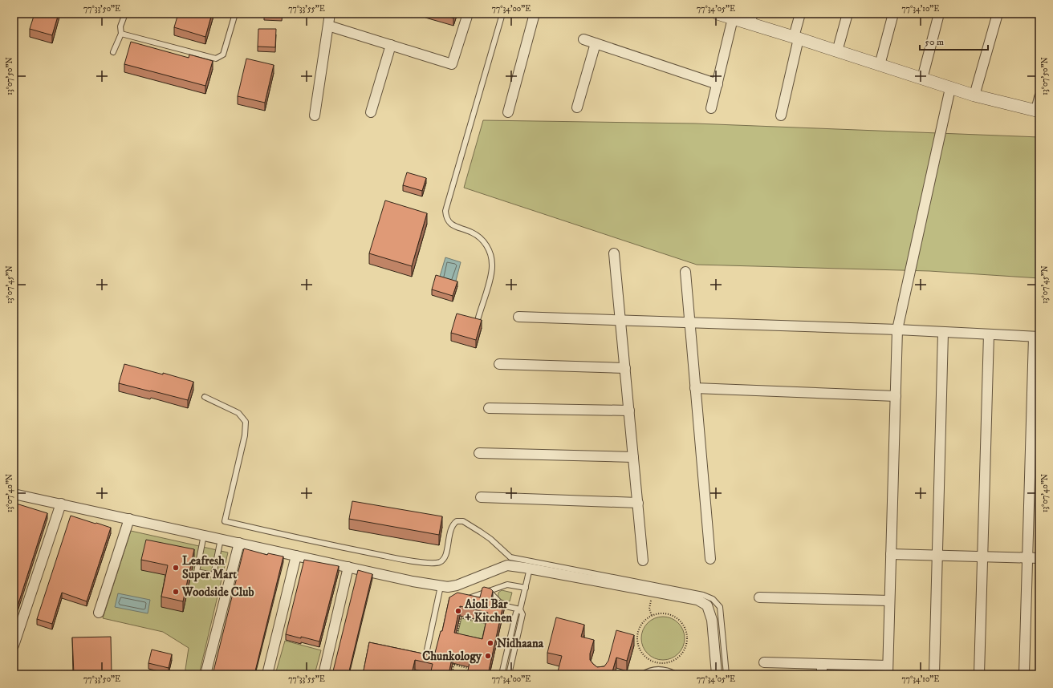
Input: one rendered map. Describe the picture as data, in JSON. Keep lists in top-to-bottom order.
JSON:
{
  "places": [
    "Leafresh Super Mart",
    "Woodside Club",
    "Aioli Bar + Kitchen",
    "Nidhaana",
    "Chunkology"
  ],
  "scale_bar": "50 m",
  "coordinates": [
    "77°33'50\"E",
    "77°33'55\"E",
    "77°34'00\"E",
    "77°34'05\"E",
    "77°34'10\"E",
    "13°07'50\"N",
    "13°07'45\"N",
    "13°07'40\"N"
  ]
}
